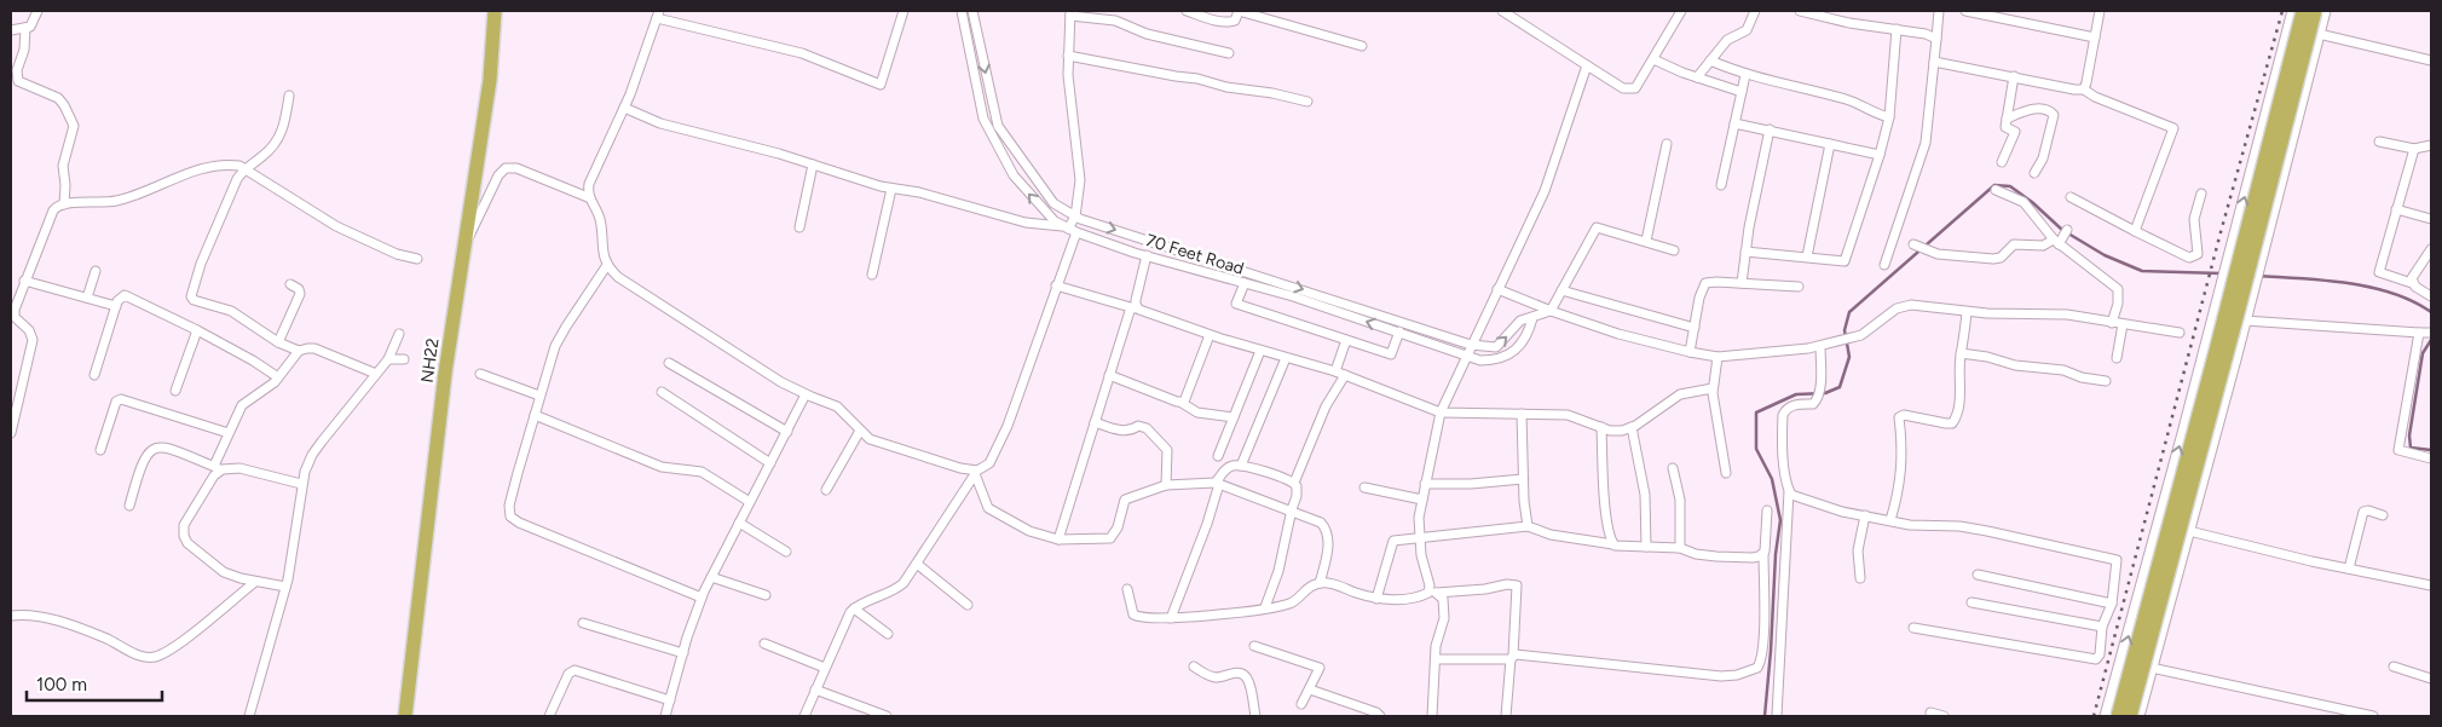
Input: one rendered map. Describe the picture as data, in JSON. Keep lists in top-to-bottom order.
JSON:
{
  "streets": {
    "highway": ["NH22"],
    "street": ["70 Feet Road"]
  },
  "scale_bar": "100 m"
}
